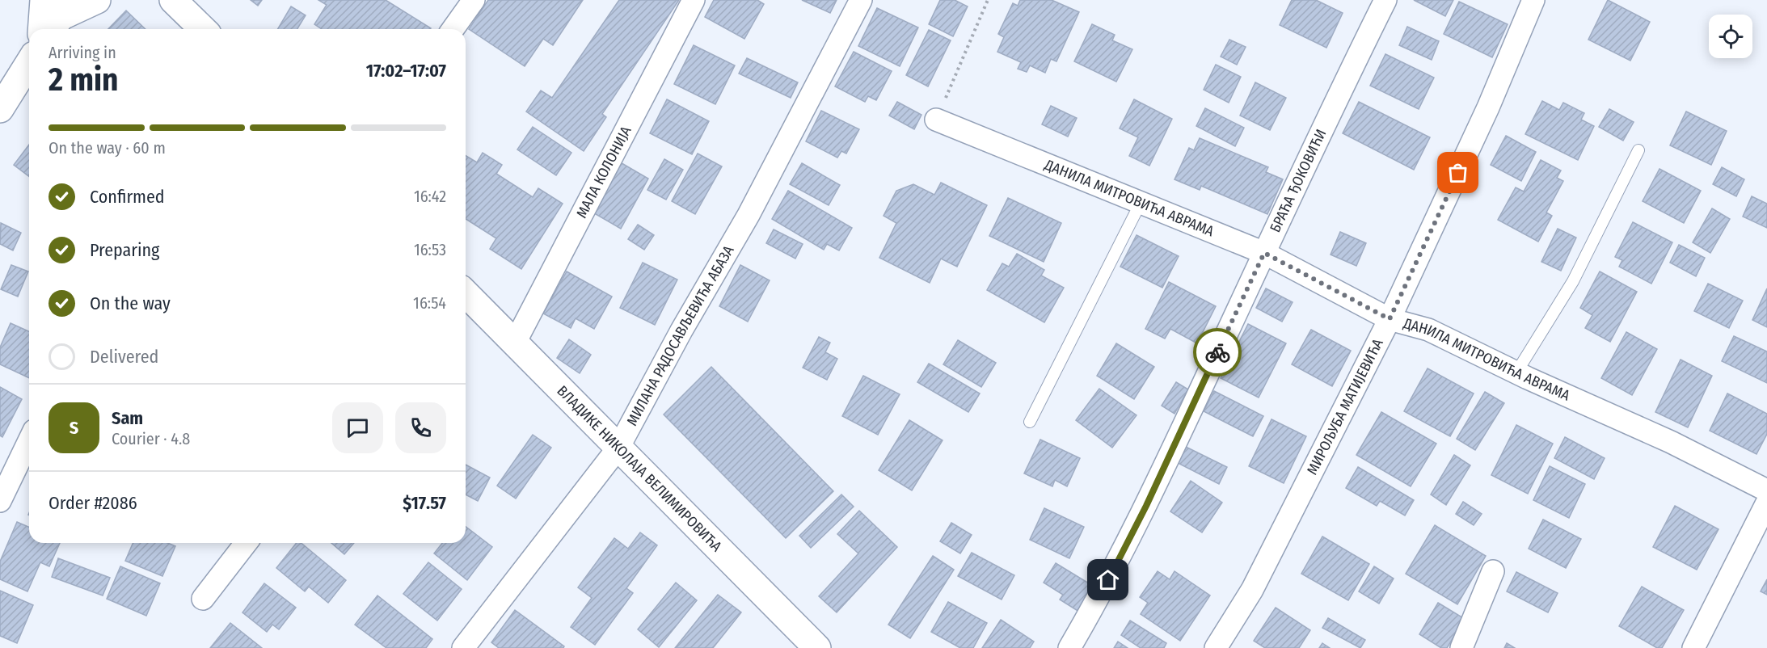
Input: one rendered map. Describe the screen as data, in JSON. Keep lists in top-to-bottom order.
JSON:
{
  "streets": {
    "street": [
      "МАЛА КОЛОНИЈА",
      "БРАЋА ЂОКОВИЋИ",
      "ДАНИЛА МИТРОВИЋА АВРАМА",
      "МИЛАНА РАДОСАВЉЕВИЋА АБАЗА",
      "МИРОЉУБА МАТИЈЕВИЋА",
      "ВЛАДИКЕ НИКОЛАЈА ВЕЛИМИРОВИЋА"
    ]
  },
  "crossings": [
    ["МАЛА КОЛОНИЈА", "ВЛАДИКЕ НИКОЛАЈА ВЕЛИМИРОВИЋА"],
    ["БРАЋА ЂОКОВИЋИ", "ДАНИЛА МИТРОВИЋА АВРАМА"],
    ["ДАНИЛА МИТРОВИЋА АВРАМА", "МИРОЉУБА МАТИЈЕВИЋА"],
    ["МИЛАНА РАДОСАВЉЕВИЋА АБАЗА", "ВЛАДИКЕ НИКОЛАЈА ВЕЛИМИРОВИЋА"]
  ],
  "page": {
    "heading": ["2 min", "Arriving in", "17:02–17:07"],
    "panel": [
      "Sam",
      "Courier · 4.8",
      "Order #2086",
      "$17.57"
    ],
    "bar": "On the way · 60 m",
    "list": [
      ["Confirmed", "16:42"],
      ["Preparing", "16:53"],
      ["On the way", "16:54"],
      "Delivered"
    ],
    "round": "S"
  }
}
